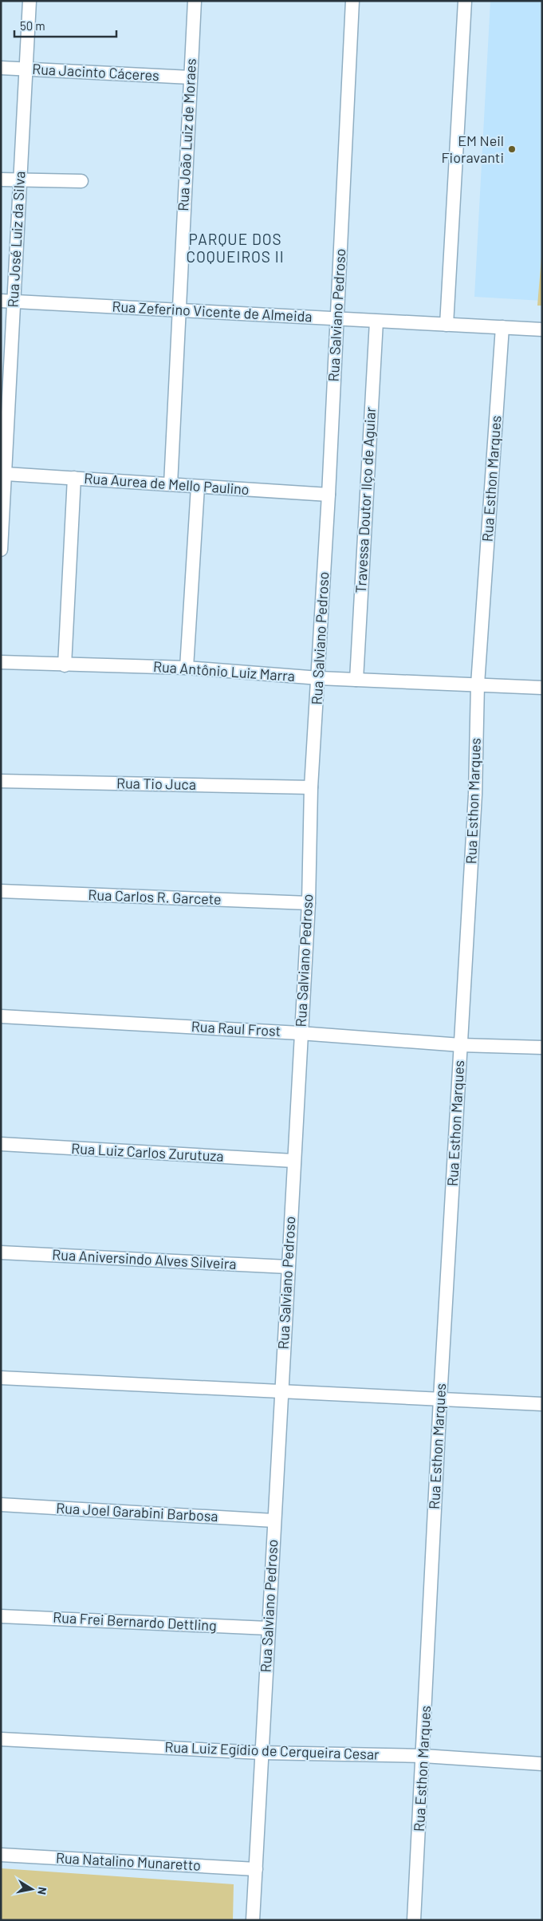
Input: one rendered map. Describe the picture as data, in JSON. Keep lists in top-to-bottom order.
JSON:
{
  "streets": {
    "street": [
      "Rua Jacinto Cáceres",
      "Rua João Luiz de Moraes",
      "Rua José Luiz da Silva",
      "Rua Zeferino Vicente de Almeida",
      "Rua Salviano Pedroso",
      "Rua Esthon Marques",
      "Rua Aurea de Mello Paulino",
      "Travessa Doutor Ilço de Aguiar",
      "Rua Antônio Luiz Marra",
      "Rua Tio Juca",
      "Rua Carlos R. Garcete",
      "Rua Raul Frost",
      "Rua Luiz Carlos Zurutuza",
      "Rua Aniversindo Alves Silveira",
      "Rua Joel Garabini Barbosa",
      "Rua Frei Bernardo Dettling",
      "Rua Luiz Egídio de Cerqueira Cesar",
      "Rua Natalino Munaretto"
    ]
  },
  "crossings": [
    ["Rua Jacinto Cáceres", "Rua João Luiz de Moraes"],
    ["Rua Jacinto Cáceres", "Rua José Luiz da Silva"],
    ["Rua João Luiz de Moraes", "Rua Zeferino Vicente de Almeida"],
    ["Rua João Luiz de Moraes", "Rua Aurea de Mello Paulino"],
    ["Rua José Luiz da Silva", "Rua Zeferino Vicente de Almeida"],
    ["Rua José Luiz da Silva", "Rua Aurea de Mello Paulino"],
    ["Rua Zeferino Vicente de Almeida", "Rua Salviano Pedroso"],
    ["Rua Zeferino Vicente de Almeida", "Rua Esthon Marques"],
    ["Rua Zeferino Vicente de Almeida", "Travessa Doutor Ilço de Aguiar"],
    ["Rua Salviano Pedroso", "Rua Aurea de Mello Paulino"],
    ["Rua Salviano Pedroso", "Rua Antônio Luiz Marra"],
    ["Rua Salviano Pedroso", "Rua Tio Juca"],
    ["Rua Salviano Pedroso", "Rua Carlos R. Garcete"],
    ["Rua Salviano Pedroso", "Rua Raul Frost"],
    ["Rua Salviano Pedroso", "Rua Luiz Carlos Zurutuza"],
    ["Rua Salviano Pedroso", "Rua Aniversindo Alves Silveira"],
    ["Rua Salviano Pedroso", "Rua Joel Garabini Barbosa"],
    ["Rua Salviano Pedroso", "Rua Frei Bernardo Dettling"],
    ["Rua Salviano Pedroso", "Rua Luiz Egídio de Cerqueira Cesar"],
    ["Rua Salviano Pedroso", "Rua Natalino Munaretto"],
    ["Rua Esthon Marques", "Rua Antônio Luiz Marra"],
    ["Rua Esthon Marques", "Rua Raul Frost"],
    ["Rua Esthon Marques", "Rua Luiz Egídio de Cerqueira Cesar"],
    ["Travessa Doutor Ilço de Aguiar", "Rua Antônio Luiz Marra"]
  ],
  "districts": ["PARQUE DOS COQUEIROS II"],
  "places": ["EM Neil Fioravanti"],
  "scale_bar": "50 m",
  "north": "right"
}
